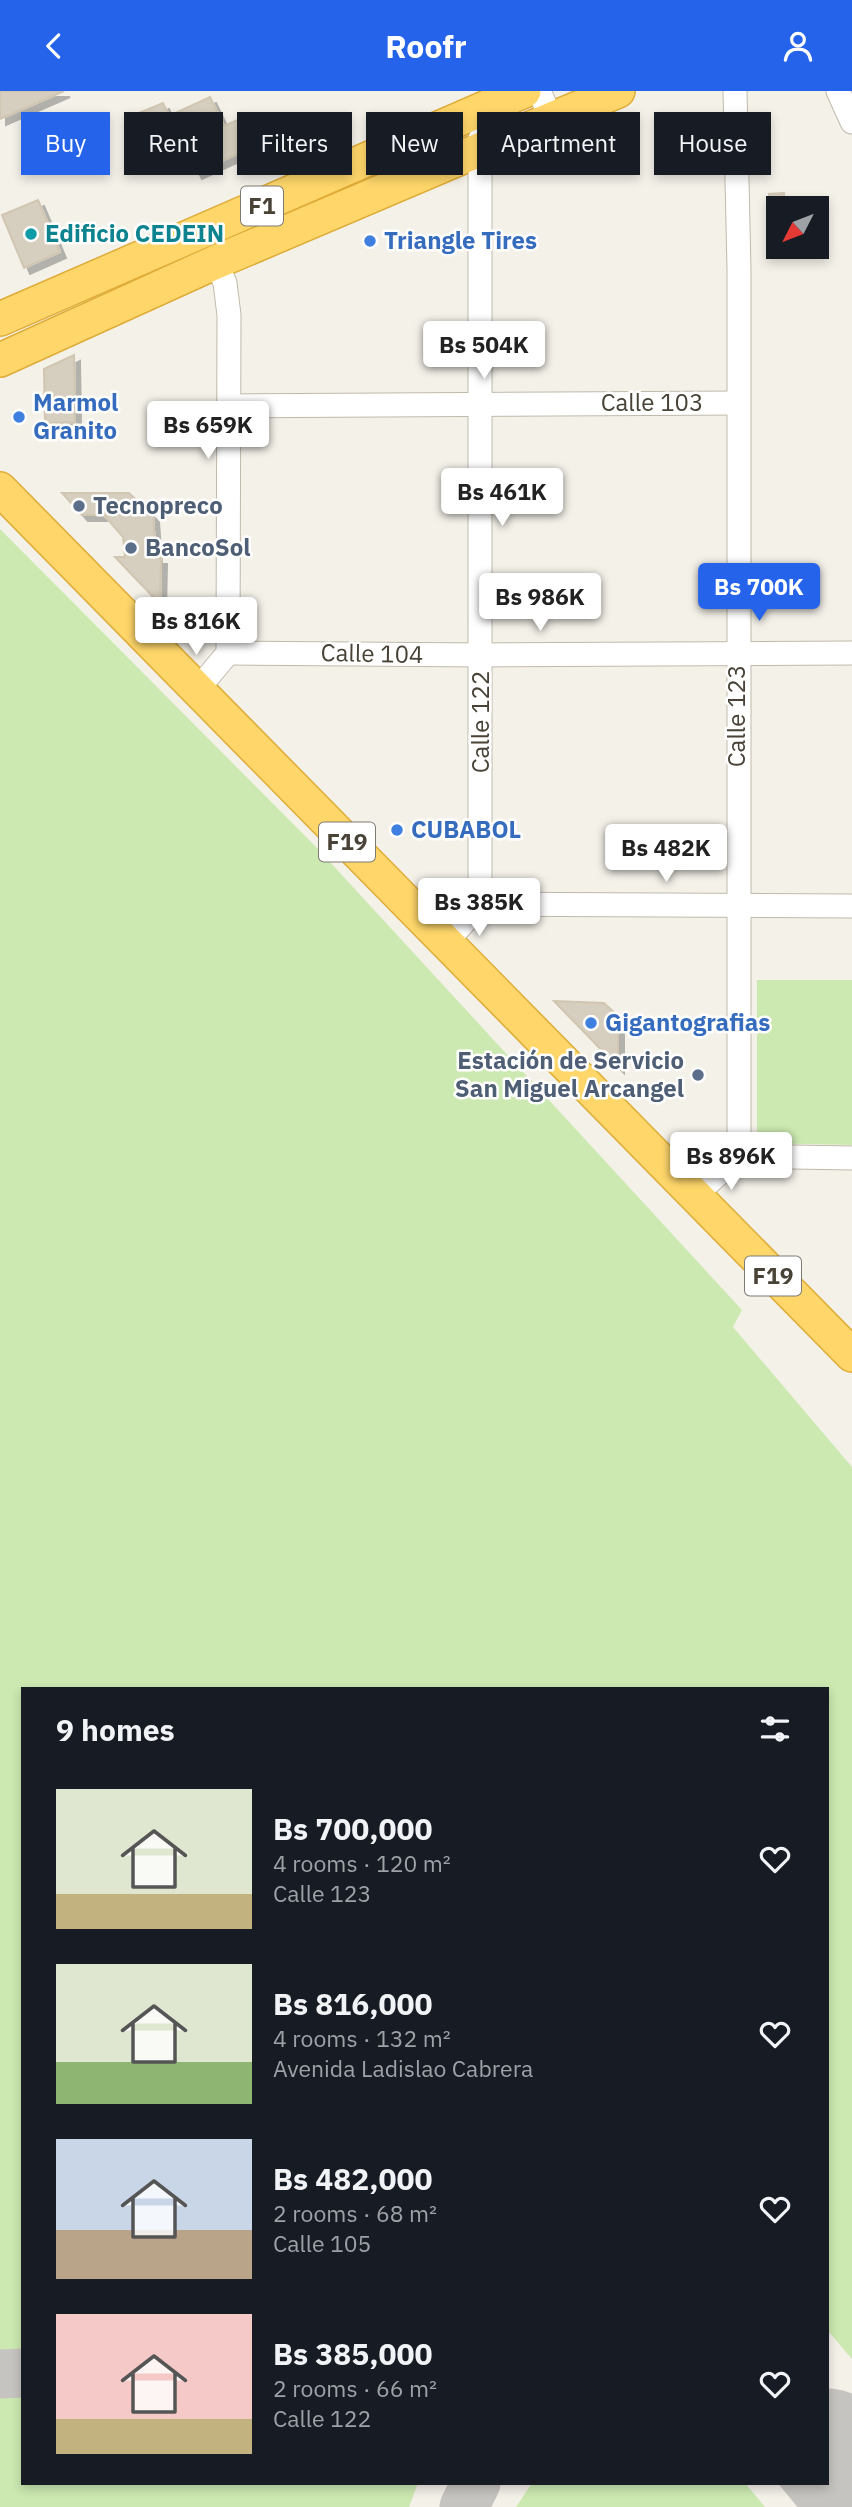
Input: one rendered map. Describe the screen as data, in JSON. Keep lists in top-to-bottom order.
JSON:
{
  "streets": {
    "highway": ["F1", "F19"],
    "street": [
      "Calle 103",
      "Calle 104",
      "Calle 123",
      "Calle 122"
    ]
  },
  "crossings": [
    ["Calle 103", "Calle 123"],
    ["Calle 103", "Calle 122"],
    ["Calle 104", "Calle 123"],
    ["Calle 104", "Calle 122"]
  ],
  "places": [
    "Edificio CEDEIN",
    "Triangle Tires",
    "Marmol Granito",
    "Tecnopreco",
    "BancoSol",
    "CUBABOL",
    "Gigantografias",
    "Estación de Servicio San Miguel Arcangel"
  ],
  "north": "bottom left",
  "page": {
    "header": "Roofr",
    "chip": [
      "Buy",
      "Rent",
      "Filters",
      "New",
      "Apartment",
      "House"
    ],
    "price": [
      "Bs 504K",
      "Bs 659K",
      "Bs 461K",
      "Bs 700K",
      "Bs 986K",
      "Bs 816K",
      "Bs 482K",
      "Bs 385K",
      "Bs 896K"
    ],
    "heading": "9 homes",
    "list": [
      {
        "name": "Bs 700,000",
        "note": "4 rooms · 120 m² · Calle 123"
      },
      {
        "name": "Bs 816,000",
        "note": "4 rooms · 132 m² · Avenida Ladislao Cabrera"
      },
      {
        "name": "Bs 482,000",
        "note": "2 rooms · 68 m² · Calle 105"
      },
      {
        "name": "Bs 385,000",
        "note": "2 rooms · 66 m² · Calle 122"
      }
    ]
  }
}
